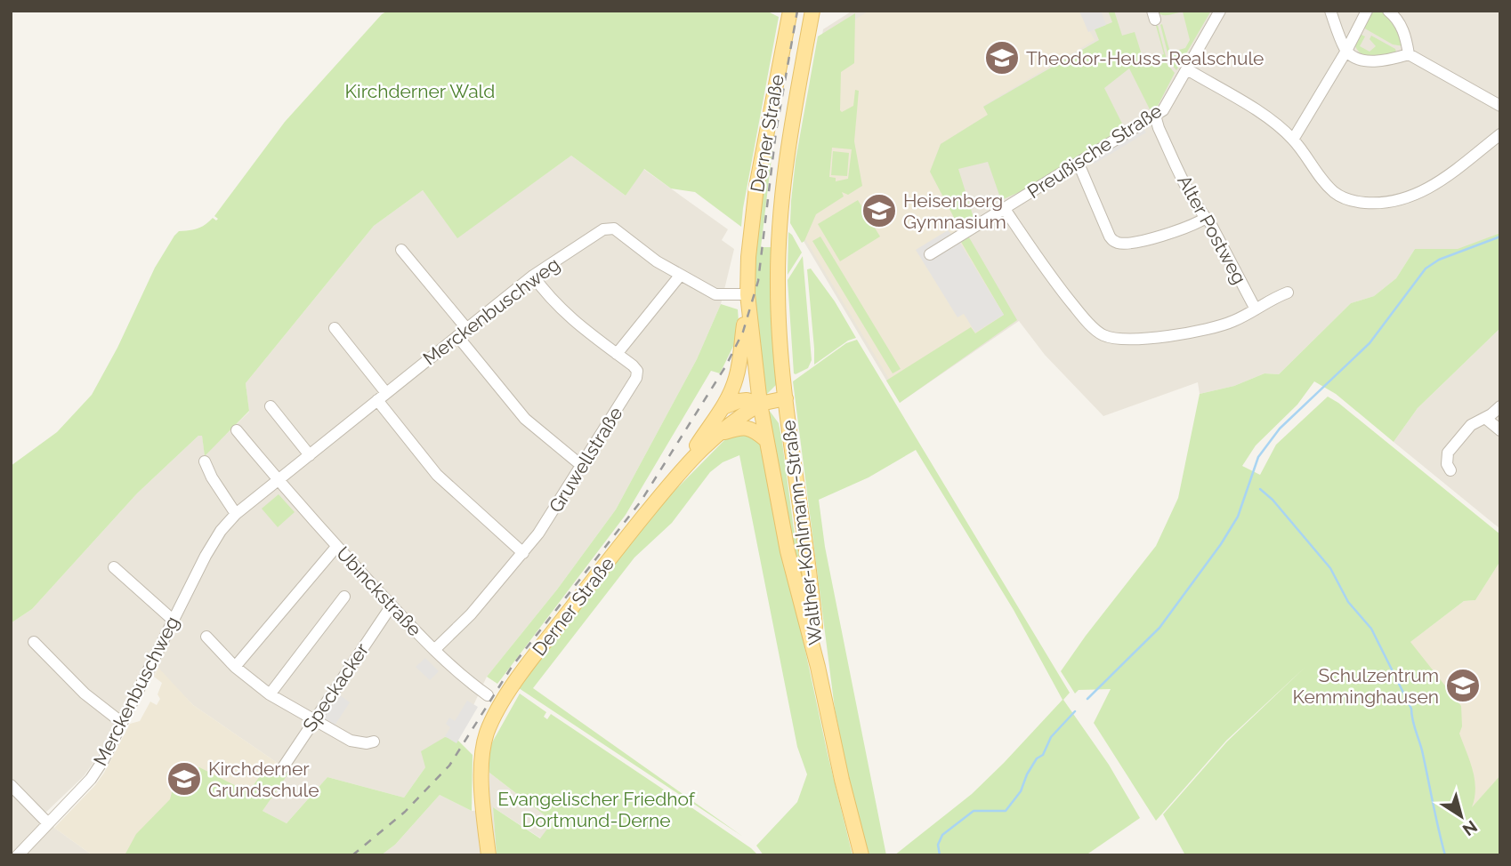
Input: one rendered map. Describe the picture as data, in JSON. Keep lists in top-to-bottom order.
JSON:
{
  "streets": {
    "main road": ["Derner Straße", "Walther-Kohlmann-Straße"],
    "street": [
      "Preußische Straße",
      "Alter Postweg",
      "Merckenbuschweg",
      "Gruwellstraße",
      "Ubinckstraße",
      "Speckacker"
    ]
  },
  "crossings": [
    ["Derner Straße", "Merckenbuschweg"],
    ["Derner Straße", "Walther-Kohlmann-Straße"],
    ["Preußische Straße", "Alter Postweg"],
    ["Merckenbuschweg", "Gruwellstraße"],
    ["Merckenbuschweg", "Walther-Kohlmann-Straße"],
    ["Merckenbuschweg", "Ubinckstraße"],
    ["Gruwellstraße", "Ubinckstraße"],
    ["Ubinckstraße", "Speckacker"]
  ],
  "parks": ["Kirchderner Wald", "Evangelischer Friedhof Dortmund-Derne"],
  "places": {
    "school or university": [
      "Theodor-Heuss-Realschule",
      "Heisenberg Gymnasium",
      "Schulzentrum Kemminghausen",
      "Kirchderner Grundschule"
    ]
  },
  "north": "bottom right"
}
